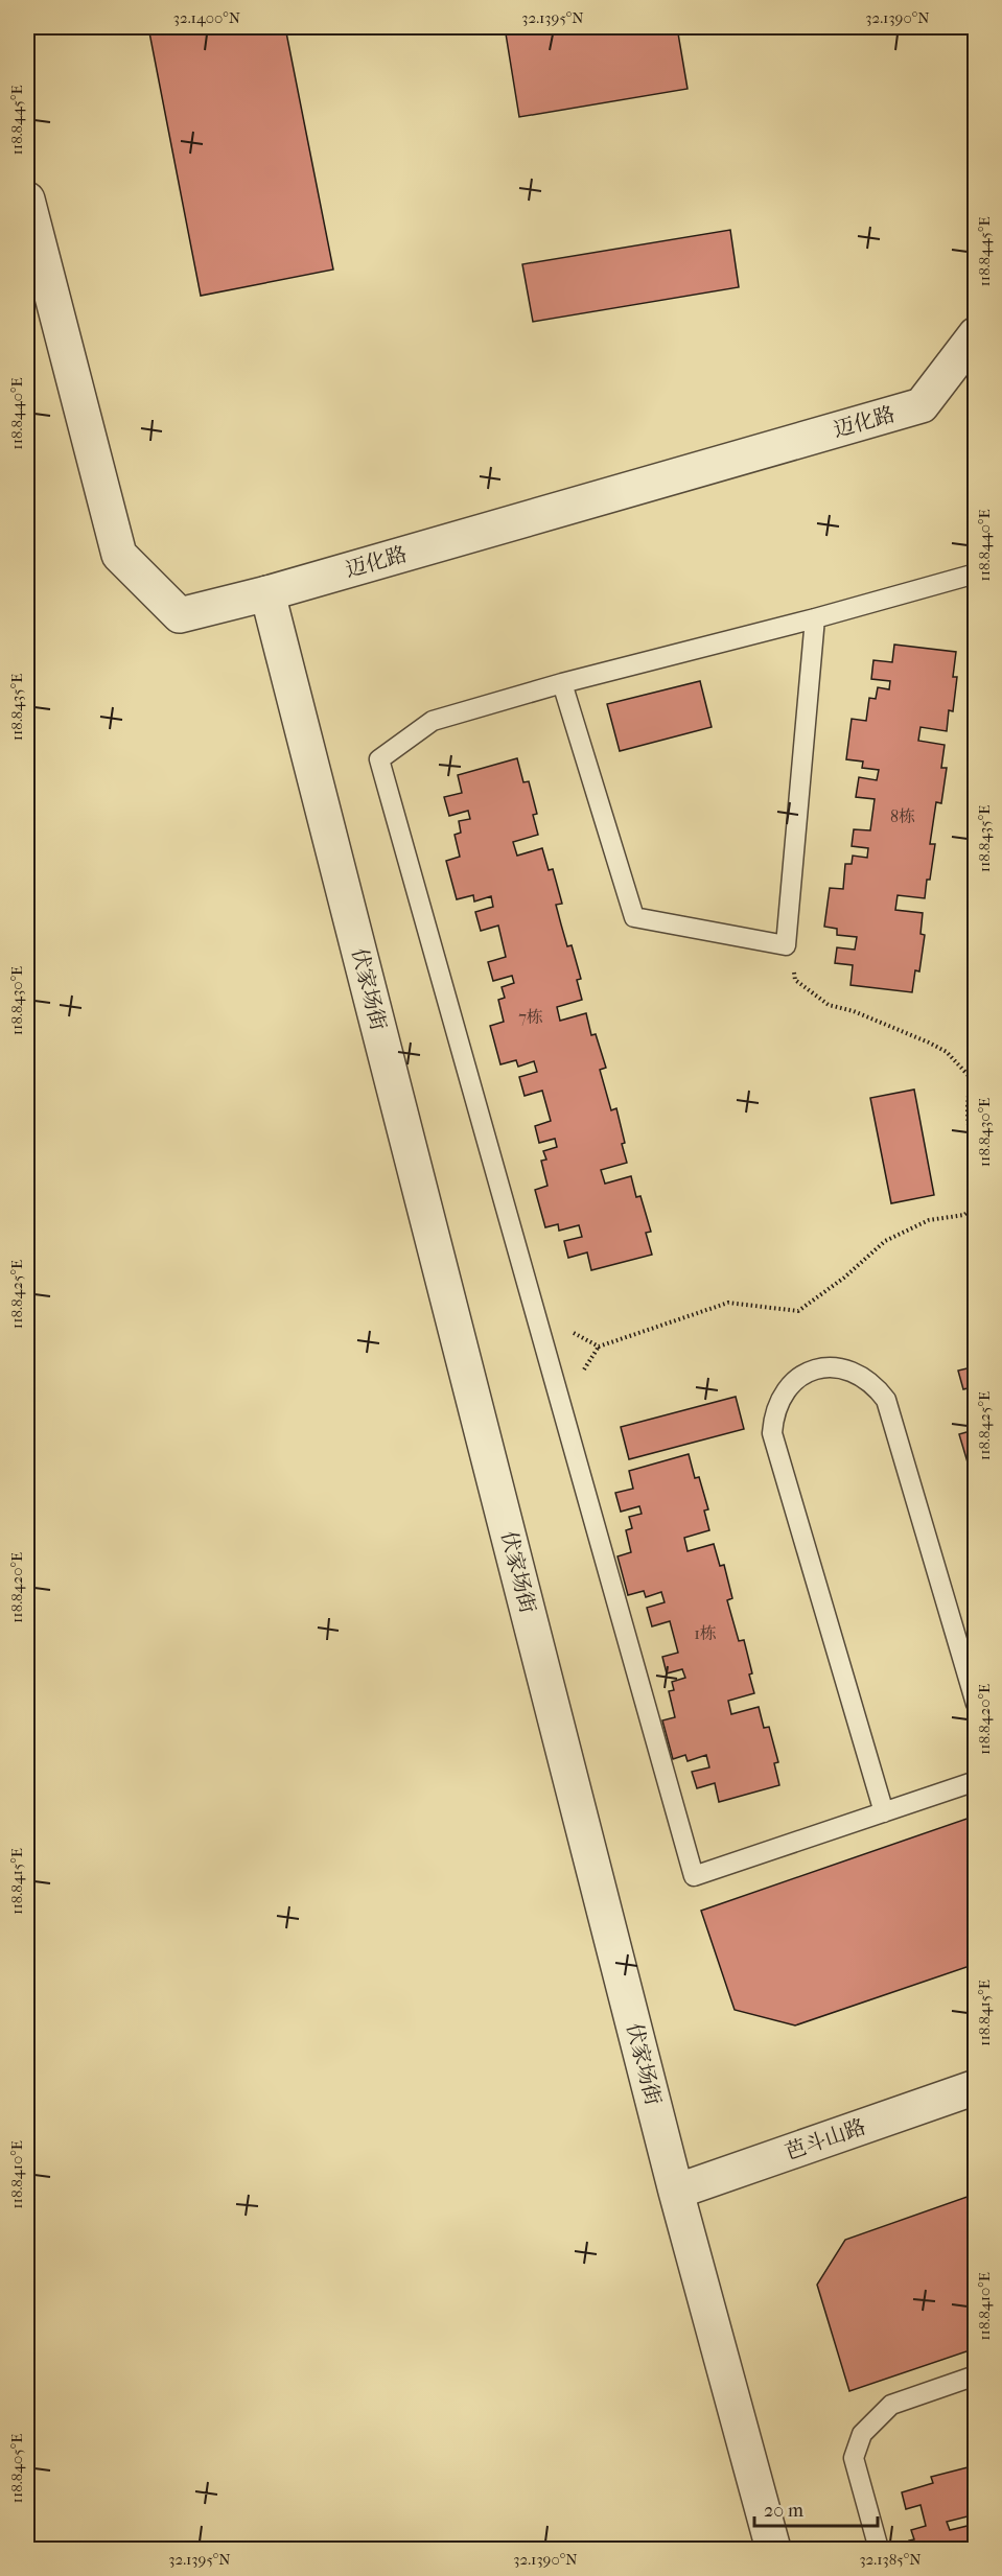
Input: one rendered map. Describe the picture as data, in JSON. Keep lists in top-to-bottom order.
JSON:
{
  "streets": {
    "street": ["迈化路", "伏家场街", "芭斗山路"]
  },
  "crossings": [
    ["迈化路", "伏家场街"],
    ["伏家场街", "芭斗山路"]
  ],
  "house_numbers": ["8栋", "7栋", "1栋"],
  "scale_bar": "20 m",
  "coordinates": [
    "32.1400°N",
    "32.1395°N",
    "32.1390°N",
    "118.8445°E",
    "118.8440°E",
    "118.8435°E",
    "118.8430°E",
    "118.8425°E",
    "118.8420°E",
    "118.8415°E",
    "118.8410°E",
    "118.8405°E",
    "32.1385°N"
  ]
}
